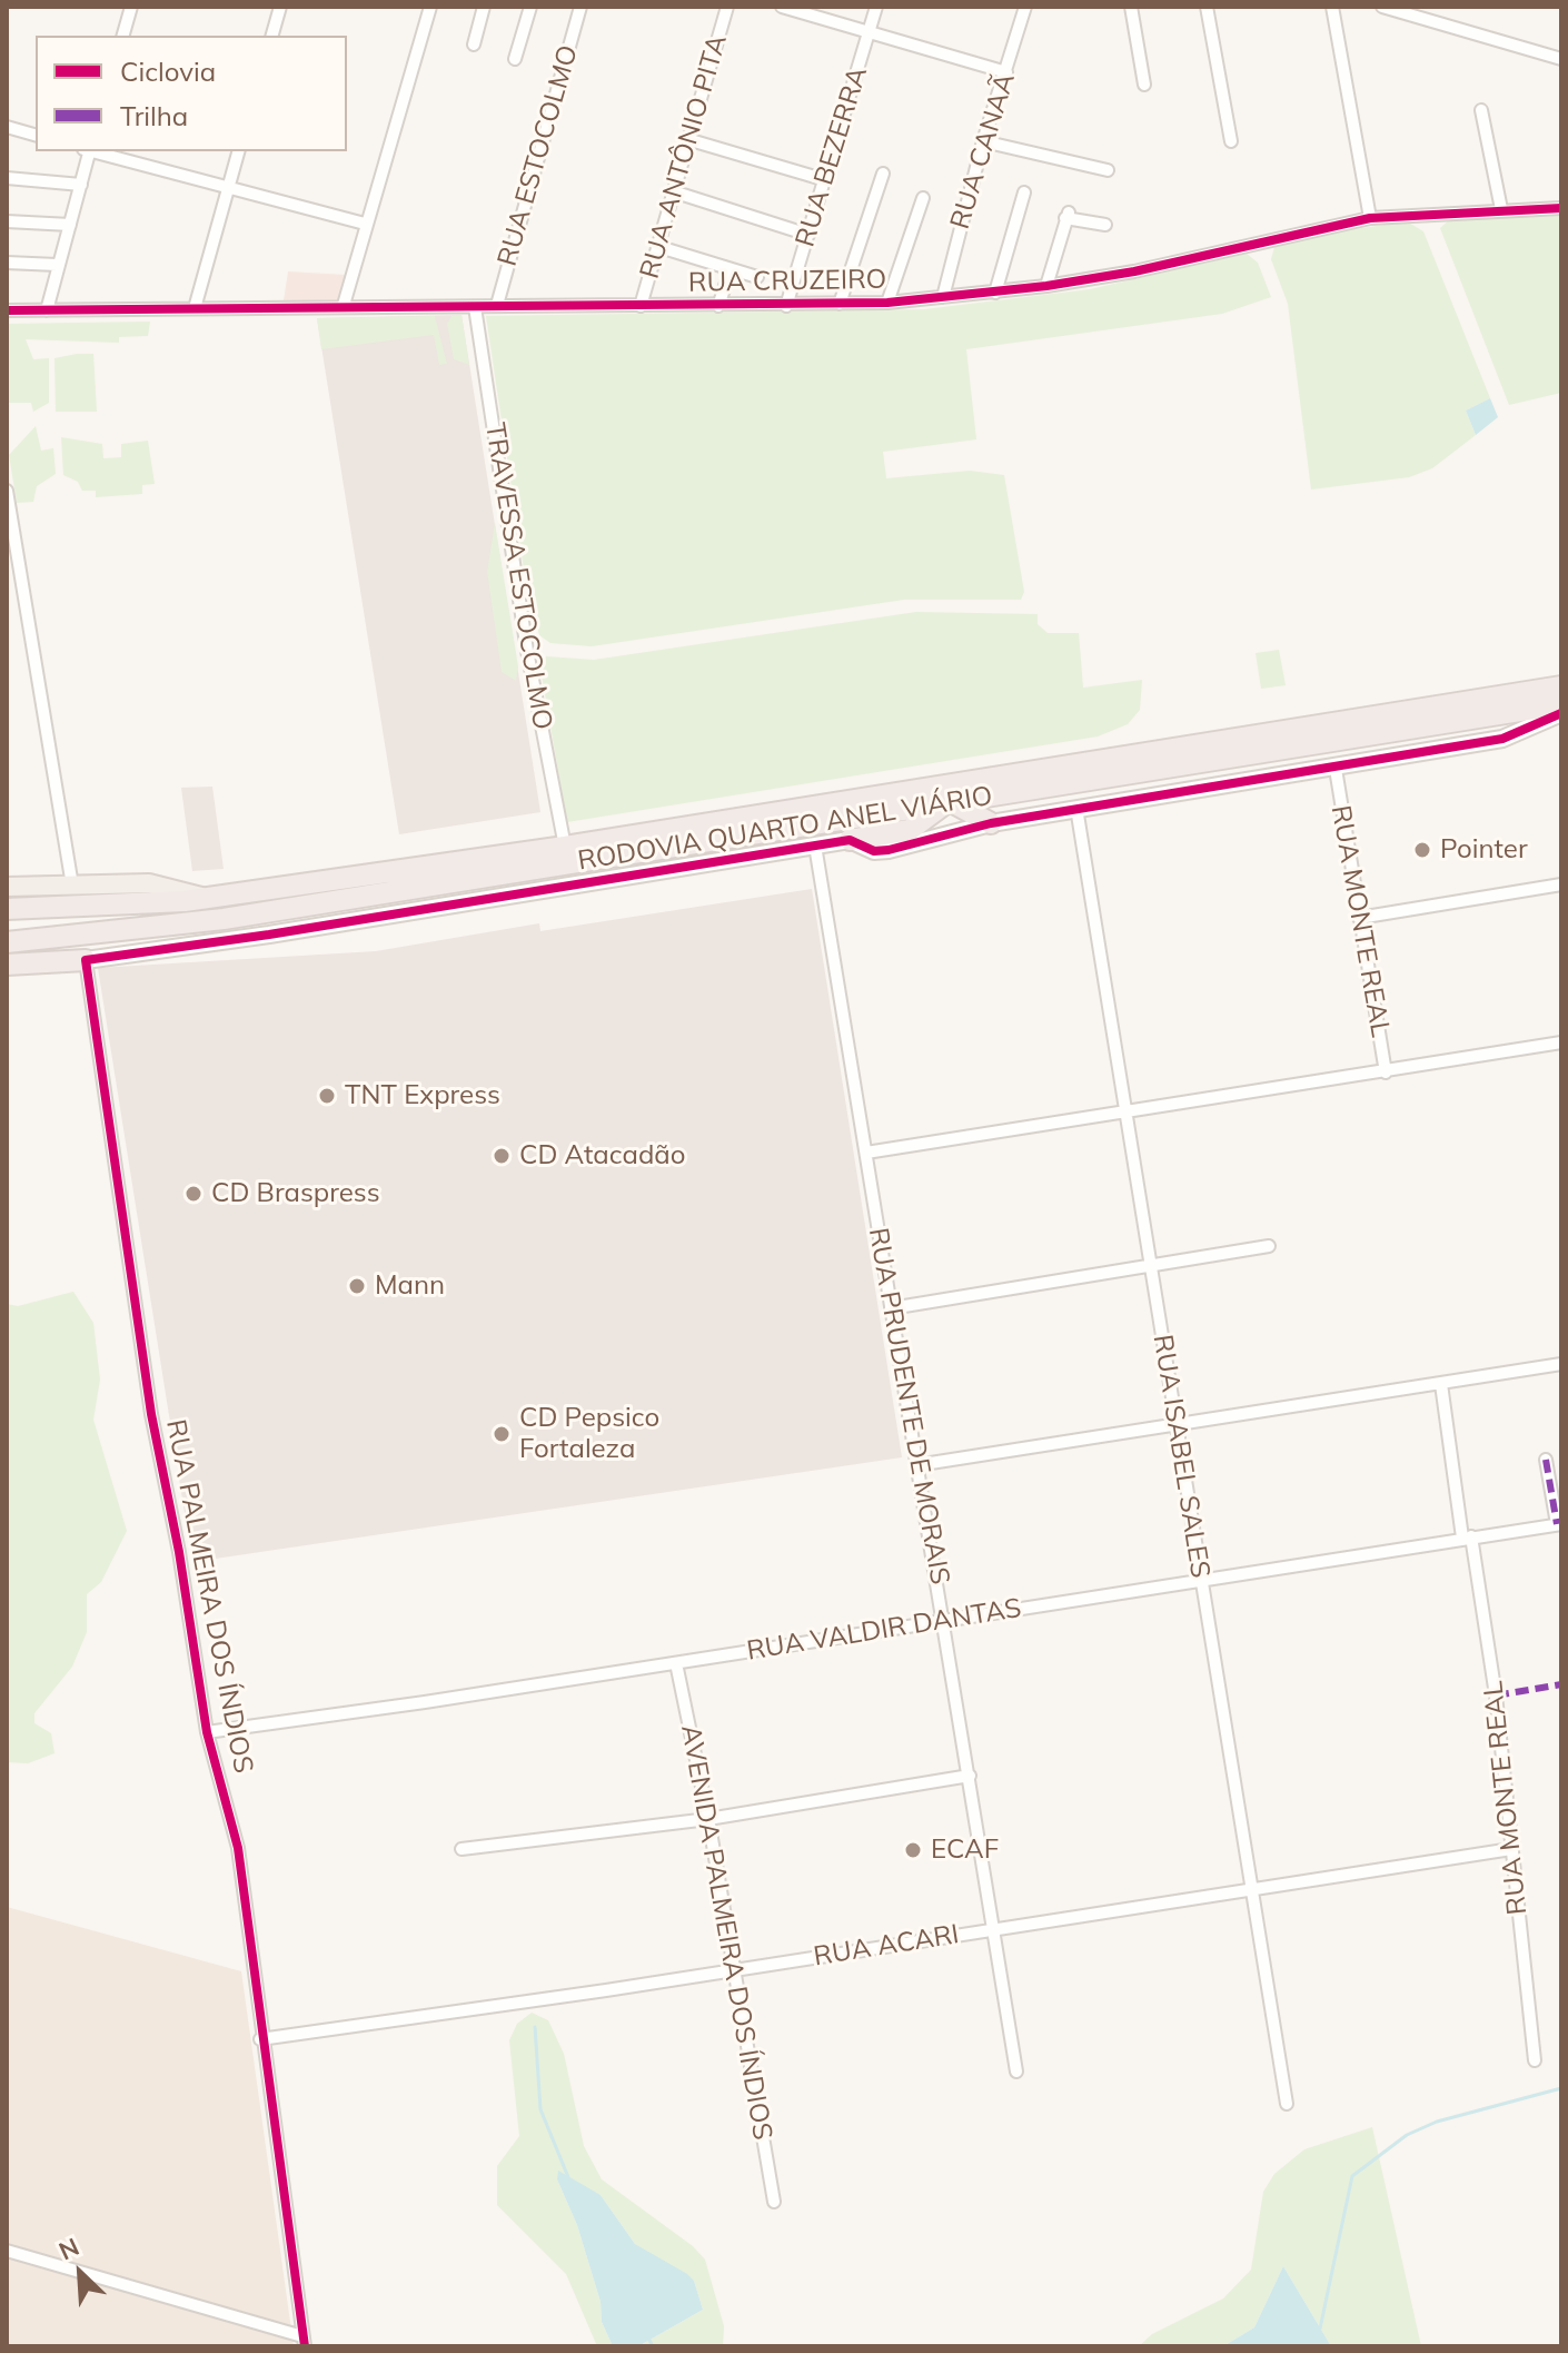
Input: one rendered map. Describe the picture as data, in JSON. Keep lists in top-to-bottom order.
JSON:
{
  "streets": {
    "highway": ["RODOVIA QUARTO ANEL VIÁRIO"],
    "street": [
      "RUA CANAÃ",
      "RUA ESTOCOLMO",
      "RUA ANTÔNIO PITA",
      "RUA BEZERRA",
      "RUA CRUZEIRO",
      "TRAVESSA ESTOCOLMO",
      "RUA MONTE REAL",
      "RUA PRUDENTE DE MORAIS",
      "RUA ISABEL SALES",
      "RUA PALMEIRA DOS ÍNDIOS",
      "RUA VALDIR DANTAS",
      "AVENIDA PALMEIRA DOS ÍNDIOS",
      "RUA ACARI"
    ]
  },
  "crossings": [
    ["RUA CANAÃ", "RUA CRUZEIRO"],
    ["RUA ESTOCOLMO", "RUA CRUZEIRO"],
    ["RUA ANTÔNIO PITA", "RUA CRUZEIRO"],
    ["RUA BEZERRA", "RUA CRUZEIRO"],
    ["RUA CRUZEIRO", "TRAVESSA ESTOCOLMO"],
    ["TRAVESSA ESTOCOLMO", "RODOVIA QUARTO ANEL VIÁRIO"],
    ["RUA MONTE REAL", "RUA VALDIR DANTAS"],
    ["RUA MONTE REAL", "RUA ACARI"],
    ["RUA PRUDENTE DE MORAIS", "RUA VALDIR DANTAS"],
    ["RUA PRUDENTE DE MORAIS", "RUA ACARI"],
    ["RUA ISABEL SALES", "RUA VALDIR DANTAS"],
    ["RUA ISABEL SALES", "RUA ACARI"],
    ["RUA PALMEIRA DOS ÍNDIOS", "RUA VALDIR DANTAS"],
    ["RUA PALMEIRA DOS ÍNDIOS", "RUA ACARI"],
    ["RUA VALDIR DANTAS", "AVENIDA PALMEIRA DOS ÍNDIOS"],
    ["AVENIDA PALMEIRA DOS ÍNDIOS", "RUA ACARI"]
  ],
  "places": [
    "Pointer",
    "TNT Express",
    "CD Atacadão",
    "CD Braspress",
    "Mann",
    "CD Pepsico Fortaleza",
    "ECAF"
  ],
  "legend": ["Ciclovia", "Trilha"],
  "north": "top left"
}
